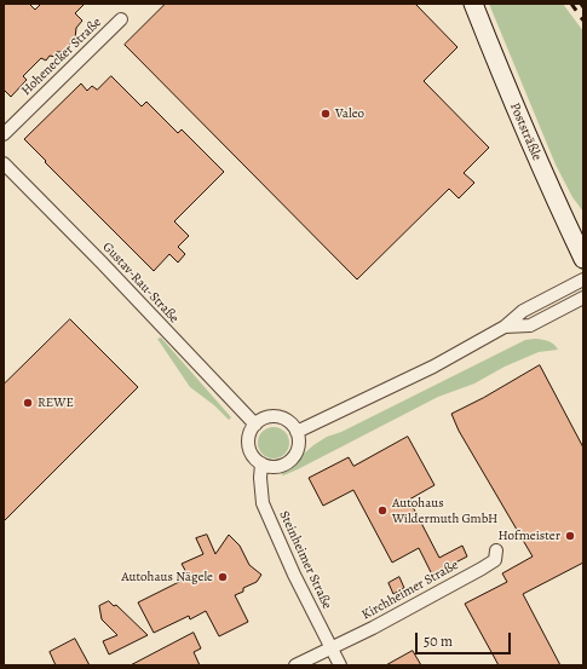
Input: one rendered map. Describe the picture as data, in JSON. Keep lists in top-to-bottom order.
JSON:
{
  "streets": {
    "main road": ["Poststräßle"],
    "street": [
      "Hohenecker Straße",
      "Gustav-Rau-Straße",
      "Steinheimer Straße",
      "Kirchheimer Straße"
    ]
  },
  "crossings": [
    ["Gustav-Rau-Straße", "Steinheimer Straße"],
    ["Steinheimer Straße", "Kirchheimer Straße"]
  ],
  "places": [
    "Valeo",
    "REWE",
    "Autohaus Wildermuth GmbH",
    "Hofmeister",
    "Autohaus Nägele"
  ],
  "scale_bar": "50 m"
}
